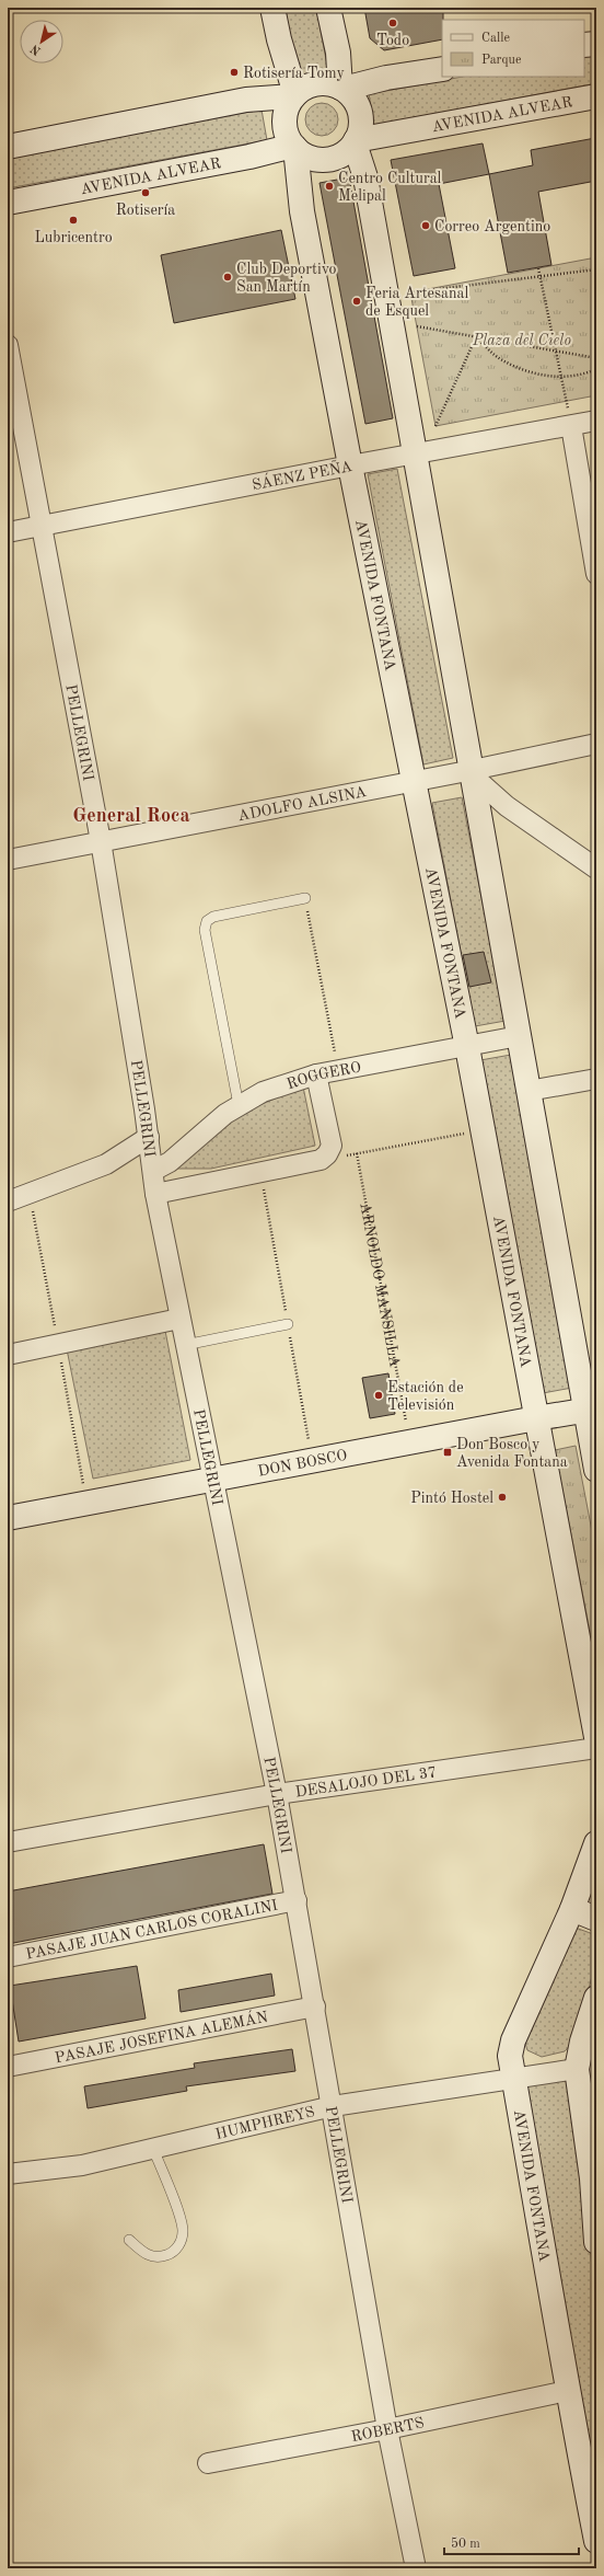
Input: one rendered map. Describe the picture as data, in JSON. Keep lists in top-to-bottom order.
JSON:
{
  "streets": {
    "street": [
      "AVENIDA ALVEAR",
      "SÁENZ PEÑA",
      "AVENIDA FONTANA",
      "PELLEGRINI",
      "ADOLFO ALSINA",
      "ROGGERO",
      "DON BOSCO",
      "DESALOJO DEL 37",
      "PASAJE JUAN CARLOS CORALINI",
      "PASAJE JOSEFINA ALEMÁN",
      "HUMPHREYS",
      "ROBERTS"
    ],
    "path": ["ARNOLDO MANSILLA"]
  },
  "crossings": [
    ["AVENIDA ALVEAR", "AVENIDA FONTANA"],
    ["SÁENZ PEÑA", "AVENIDA FONTANA"],
    ["SÁENZ PEÑA", "PELLEGRINI"],
    ["AVENIDA FONTANA", "ADOLFO ALSINA"],
    ["AVENIDA FONTANA", "ROGGERO"],
    ["AVENIDA FONTANA", "DON BOSCO"],
    ["AVENIDA FONTANA", "HUMPHREYS"],
    ["AVENIDA FONTANA", "ROBERTS"],
    ["PELLEGRINI", "ADOLFO ALSINA"],
    ["PELLEGRINI", "ROGGERO"],
    ["PELLEGRINI", "DON BOSCO"],
    ["PELLEGRINI", "DESALOJO DEL 37"],
    ["PELLEGRINI", "PASAJE JUAN CARLOS CORALINI"],
    ["PELLEGRINI", "PASAJE JOSEFINA ALEMÁN"],
    ["PELLEGRINI", "HUMPHREYS"],
    ["PELLEGRINI", "ROBERTS"],
    ["ARNOLDO MANSILLA", "DON BOSCO"]
  ],
  "districts": ["General Roca"],
  "parks": ["Plaza del Cielo"],
  "places": {
    "other": [
      "Todo",
      "Rotisería Tomy",
      "Centro Cultural Melipal",
      "Rotisería",
      "Lubricentro",
      "Correo Argentino",
      "Club Deportivo San Martín",
      "Feria Artesanal de Esquel",
      "Estación de Televisión",
      "Pintó Hostel"
    ],
    "transit": ["Don Bosco y Avenida Fontana"]
  },
  "legend": ["Calle", "Parque"],
  "scale_bar": "50 m",
  "north": "bottom left"
}
